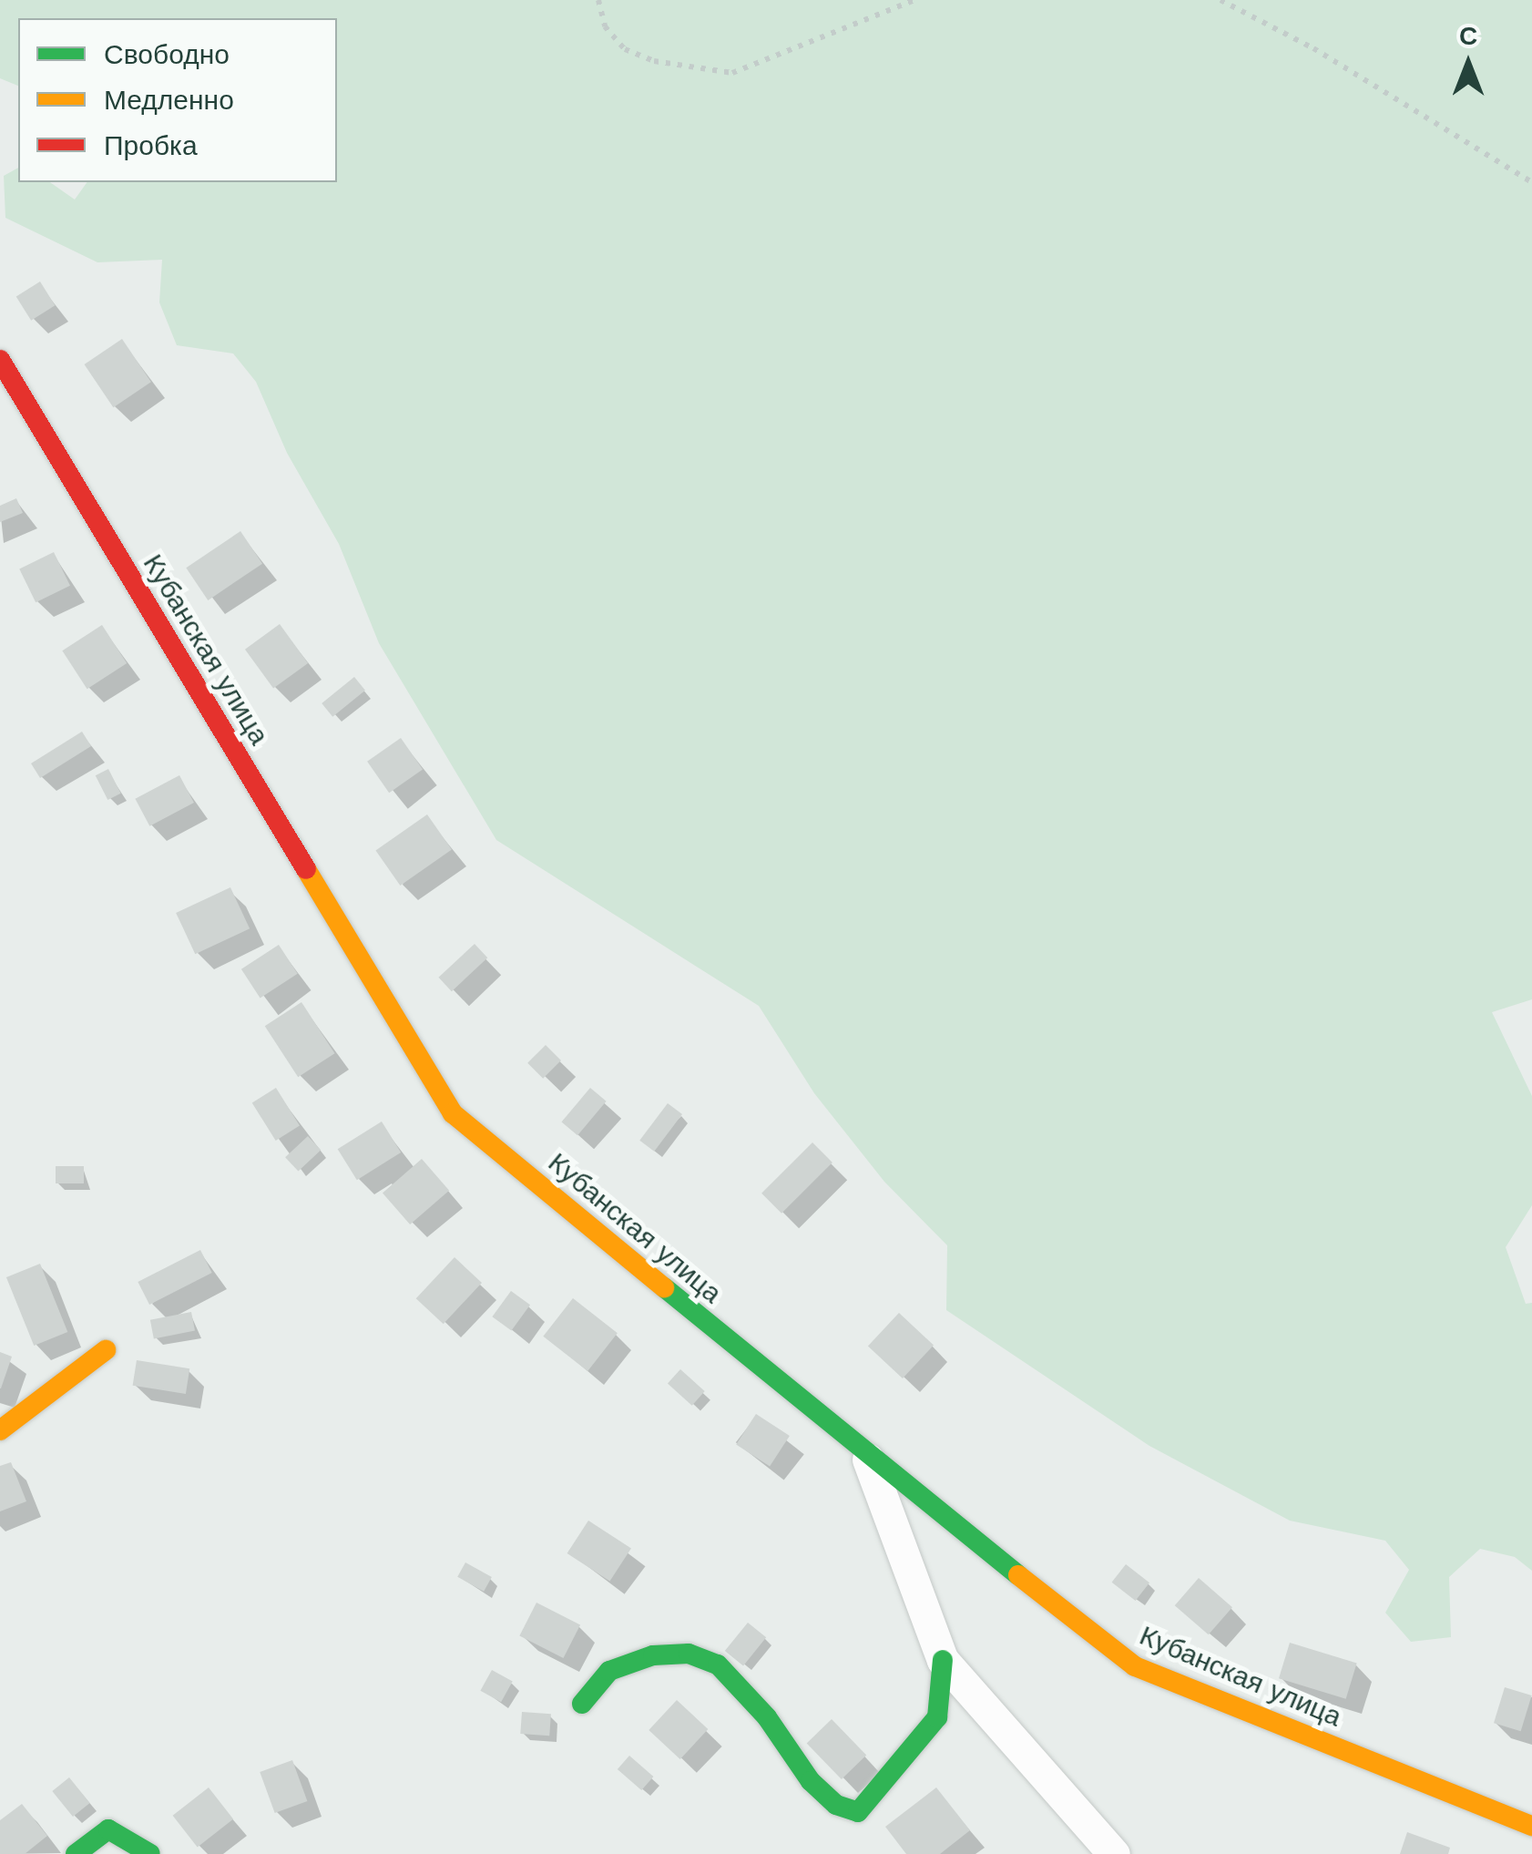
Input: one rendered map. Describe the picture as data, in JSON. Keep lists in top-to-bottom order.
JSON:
{
  "streets": {
    "street": ["Кубанская улица"]
  },
  "legend": ["Свободно", "Медленно", "Пробка"],
  "north": "top"
}
